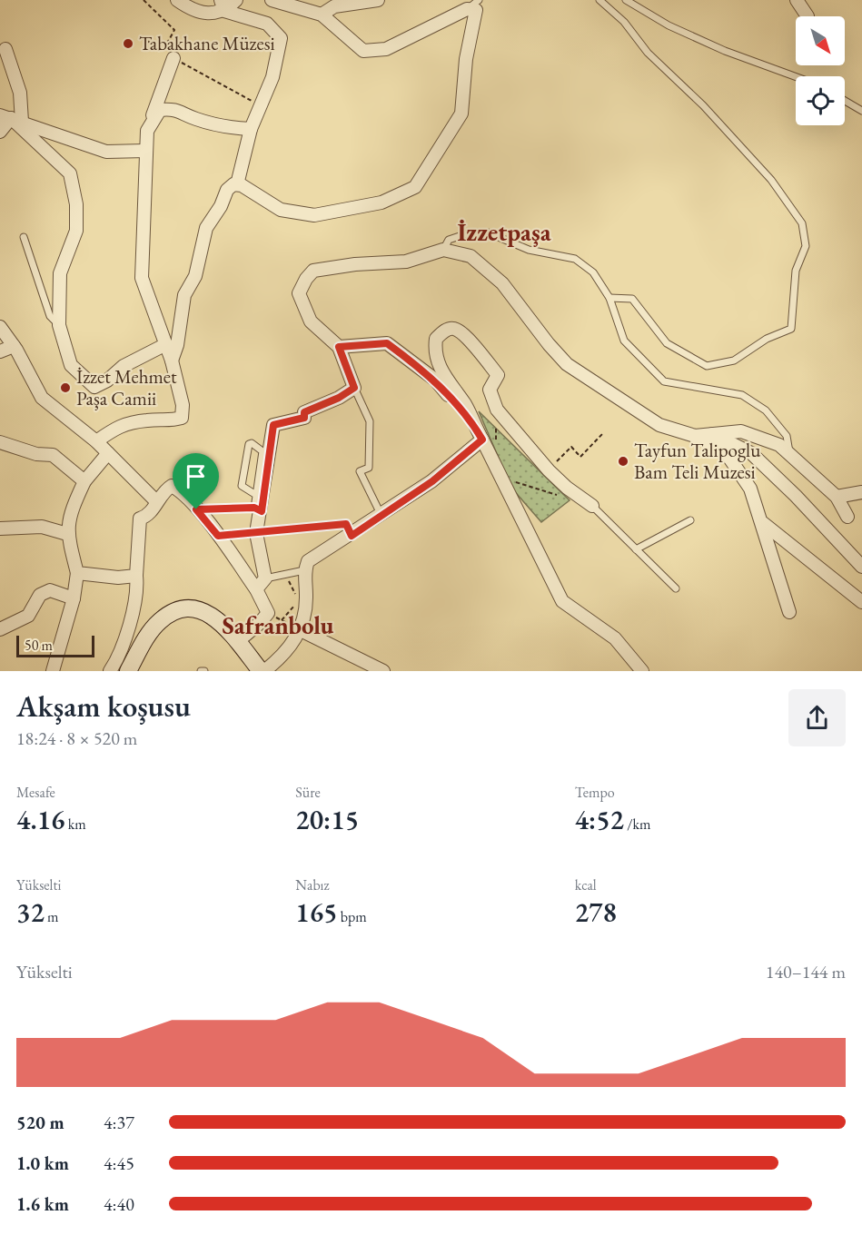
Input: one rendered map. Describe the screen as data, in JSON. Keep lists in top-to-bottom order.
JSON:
{
  "districts": ["İzzetpaşa", "Safranbolu"],
  "places": ["Tabakhane Müzesi", "İzzet Mehmet Paşa Camii", "Tayfun Talipoglu Bam Teli Muzesi"],
  "scale_bar": "50 m",
  "north": "bottom right",
  "page": {
    "scale": "50 m",
    "heading": ["Akşam koşusu", "18:24 · 8 × 520 m"],
    "stats": [
      ["Mesafe", "4.16 km"],
      ["Süre", "20:15"],
      ["Tempo", "4:52 /km"],
      ["Yükselti", "32 m"],
      ["Nabız", "165 bpm"],
      ["kcal", "278"]
    ],
    "chart": ["Yükselti", "140–144 m"],
    "list": [
      {
        "name": "520 m",
        "note": "4:37"
      },
      {
        "name": "1.0 km",
        "note": "4:45"
      },
      {
        "name": "1.6 km",
        "note": "4:40"
      }
    ]
  }
}
